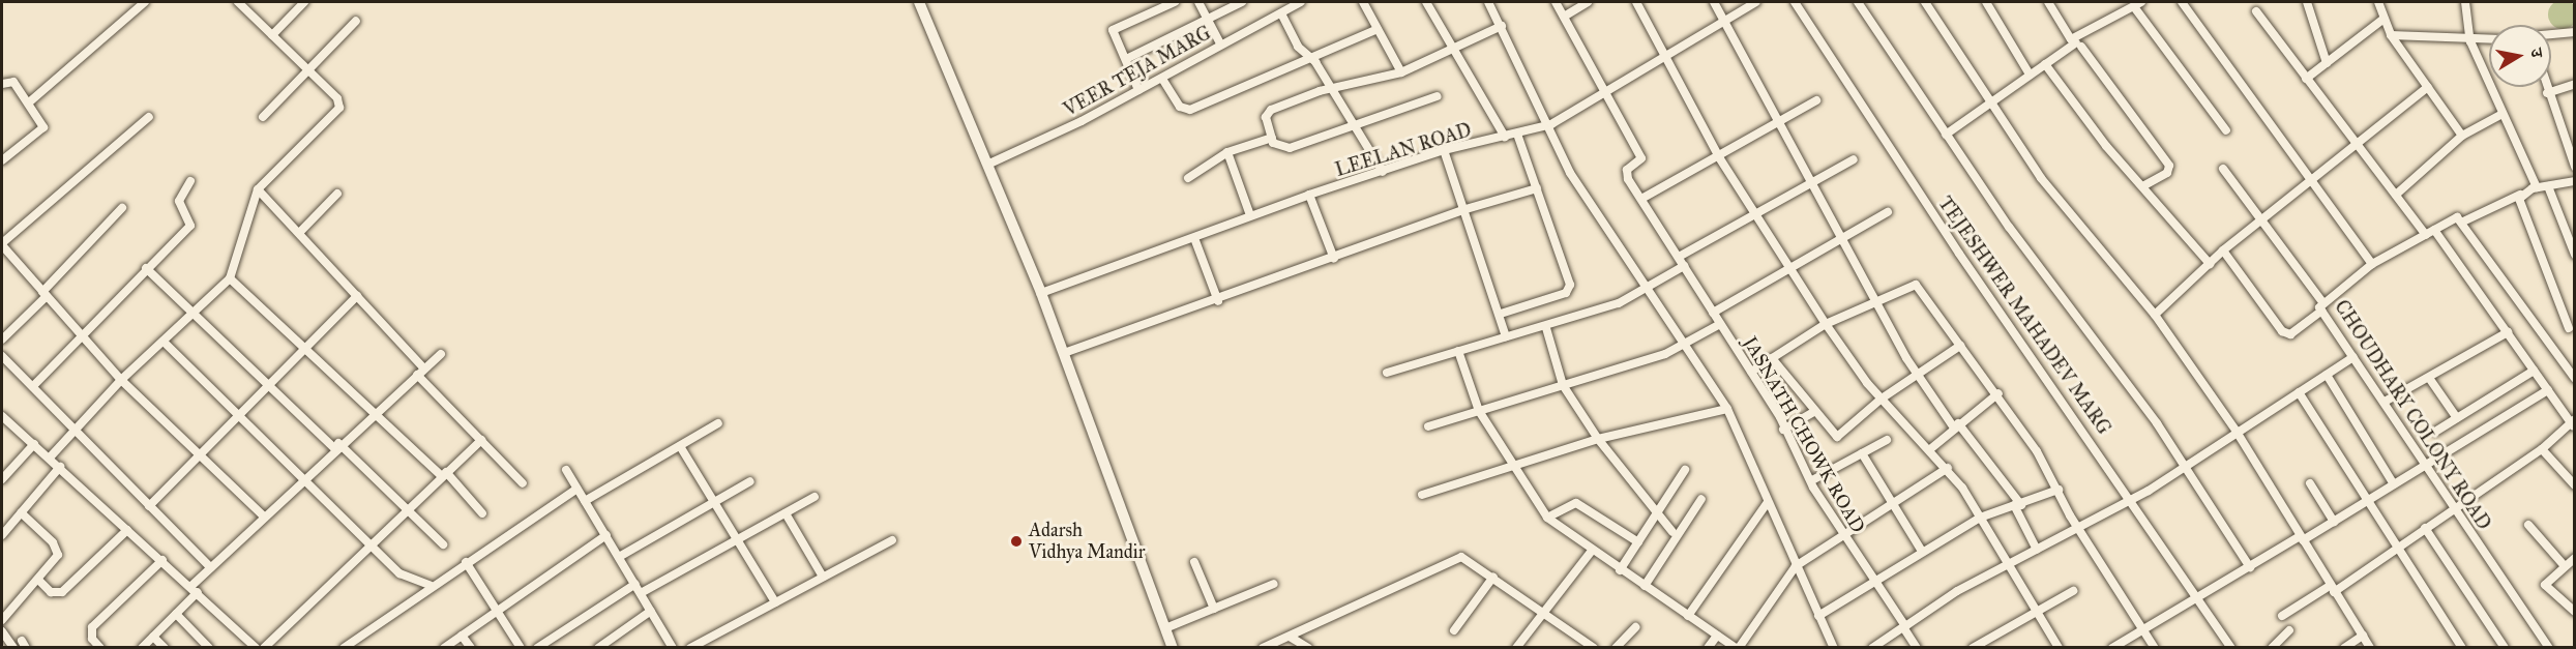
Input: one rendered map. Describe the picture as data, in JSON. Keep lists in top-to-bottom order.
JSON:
{
  "streets": {
    "street": [
      "VEER TEJA MARG",
      "LEELAN ROAD",
      "TEJESHWER MAHADEV MARG",
      "CHOUDHARY COLONY ROAD",
      "JASNATH CHOWK ROAD"
    ]
  },
  "crossings": [
    ["LEELAN ROAD", "JASNATH CHOWK ROAD"],
    ["TEJESHWER MAHADEV MARG", "JASNATH CHOWK ROAD"],
    ["CHOUDHARY COLONY ROAD", "JASNATH CHOWK ROAD"]
  ],
  "places": ["Adarsh Vidhya Mandir"],
  "north": "right"
}
